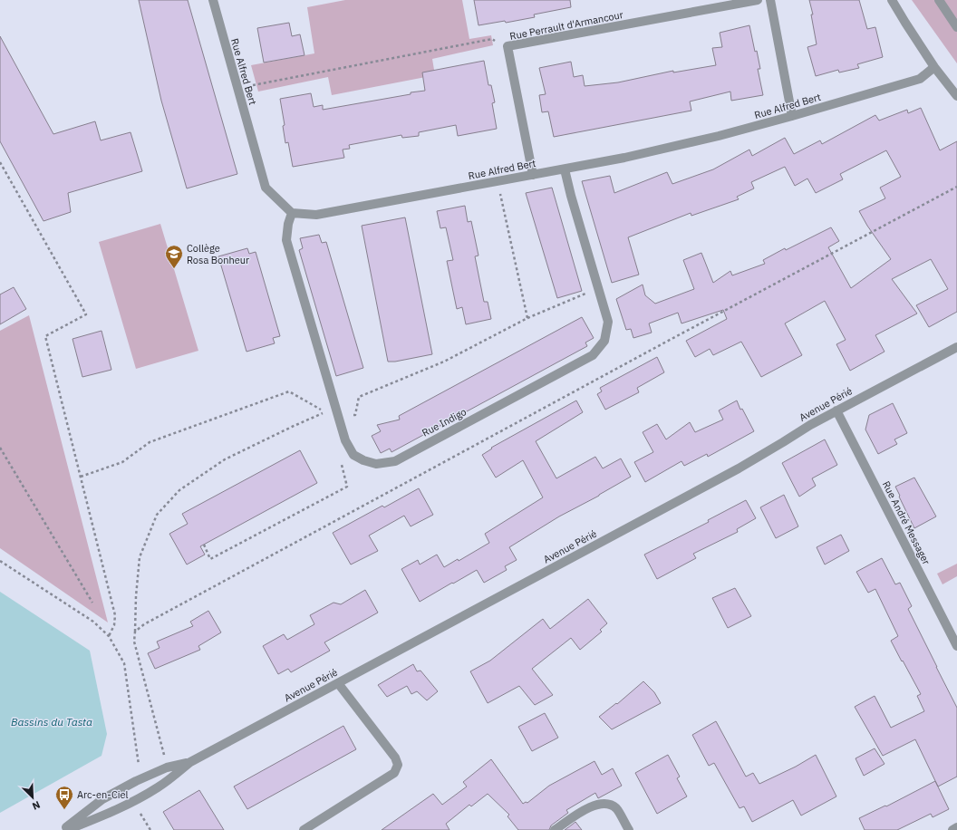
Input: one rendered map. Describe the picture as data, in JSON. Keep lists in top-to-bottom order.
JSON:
{
  "streets": {
    "street": [
      "Rue Perrault d'Armancour",
      "Rue Alfred Bert",
      "Avenue Périé",
      "Rue Indigo",
      "Rue André Messager"
    ]
  },
  "crossings": [
    ["Rue Perrault d'Armancour", "Rue Alfred Bert"],
    ["Rue Alfred Bert", "Rue Indigo"],
    ["Avenue Périé", "Rue André Messager"]
  ],
  "water": ["Bassins du Tasta"],
  "places": {
    "school or university": ["Collège Rosa Bonheur"],
    "bus stop": ["Arc-en-Ciel"]
  },
  "north": "bottom right"
}
